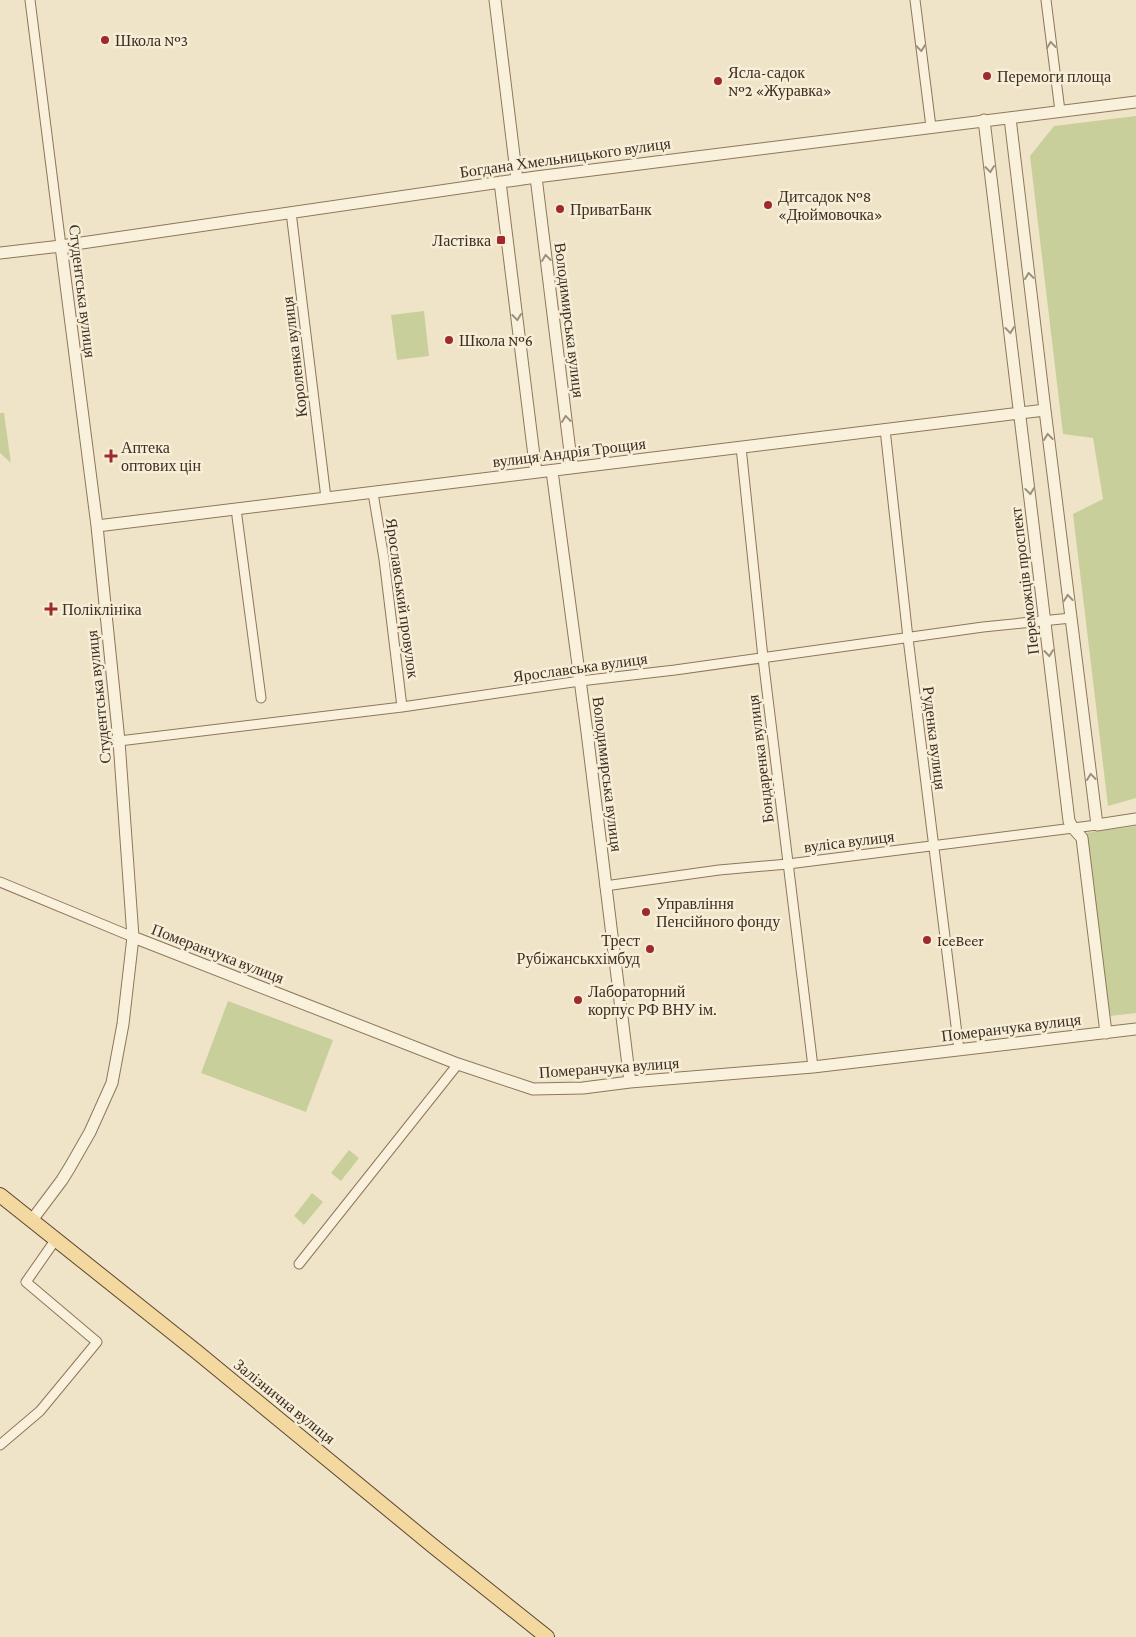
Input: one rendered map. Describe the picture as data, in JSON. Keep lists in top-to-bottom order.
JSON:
{
  "streets": {
    "main road": ["Залізнична вулиця"],
    "street": [
      "Богдана Хмельницького вулиця",
      "Студентська вулиця",
      "Володимирська вулиця",
      "Короленка вулиця",
      "вулиця Андрія Трощия",
      "Переможців проспект",
      "Ярославський провулок",
      "Ярославська вулиця",
      "Руденка вулиця",
      "Бондаренка вулиця",
      "вуліса вулиця",
      "Померанчука вулиця"
    ]
  },
  "crossings": [
    ["Богдана Хмельницького вулиця", "Студентська вулиця"],
    ["Богдана Хмельницького вулиця", "Володимирська вулиця"],
    ["Богдана Хмельницького вулиця", "Короленка вулиця"],
    ["Богдана Хмельницького вулиця", "Переможців проспект"],
    ["Студентська вулиця", "вулиця Андрія Трощия"],
    ["Студентська вулиця", "Ярославська вулиця"],
    ["Студентська вулиця", "Померанчука вулиця"],
    ["Студентська вулиця", "Залізнична вулиця"],
    ["Володимирська вулиця", "вулиця Андрія Трощия"],
    ["Володимирська вулиця", "Ярославська вулиця"],
    ["Володимирська вулиця", "вуліса вулиця"],
    ["Володимирська вулиця", "Померанчука вулиця"],
    ["Короленка вулиця", "вулиця Андрія Трощия"],
    ["вулиця Андрія Трощия", "Переможців проспект"],
    ["вулиця Андрія Трощия", "Ярославський провулок"],
    ["вулиця Андрія Трощия", "Руденка вулиця"],
    ["вулиця Андрія Трощия", "Бондаренка вулиця"],
    ["Переможців проспект", "Ярославська вулиця"],
    ["Переможців проспект", "вуліса вулиця"],
    ["Переможців проспект", "Померанчука вулиця"],
    ["Ярославський провулок", "Ярославська вулиця"],
    ["Ярославська вулиця", "Руденка вулиця"],
    ["Ярославська вулиця", "Бондаренка вулиця"],
    ["Руденка вулиця", "вуліса вулиця"],
    ["Руденка вулиця", "Померанчука вулиця"],
    ["Бондаренка вулиця", "вуліса вулиця"],
    ["Бондаренка вулиця", "Померанчука вулиця"]
  ],
  "places": {
    "other": [
      "Школа №3",
      "Перемоги площа",
      "Ясла-садок №2 «Журавка»",
      "Дитсадок №8 «Дюймовочка»",
      "ПриватБанк",
      "Школа №6",
      "Управління Пенсійного фонду",
      "IceBeer",
      "Трест Рубіжанськхімбуд",
      "Лабораторний корпус РФ ВНУ ім."
    ],
    "transit": ["Ластівка"],
    "health": ["Аптека оптових цін", "Поліклініка"]
  }
}
